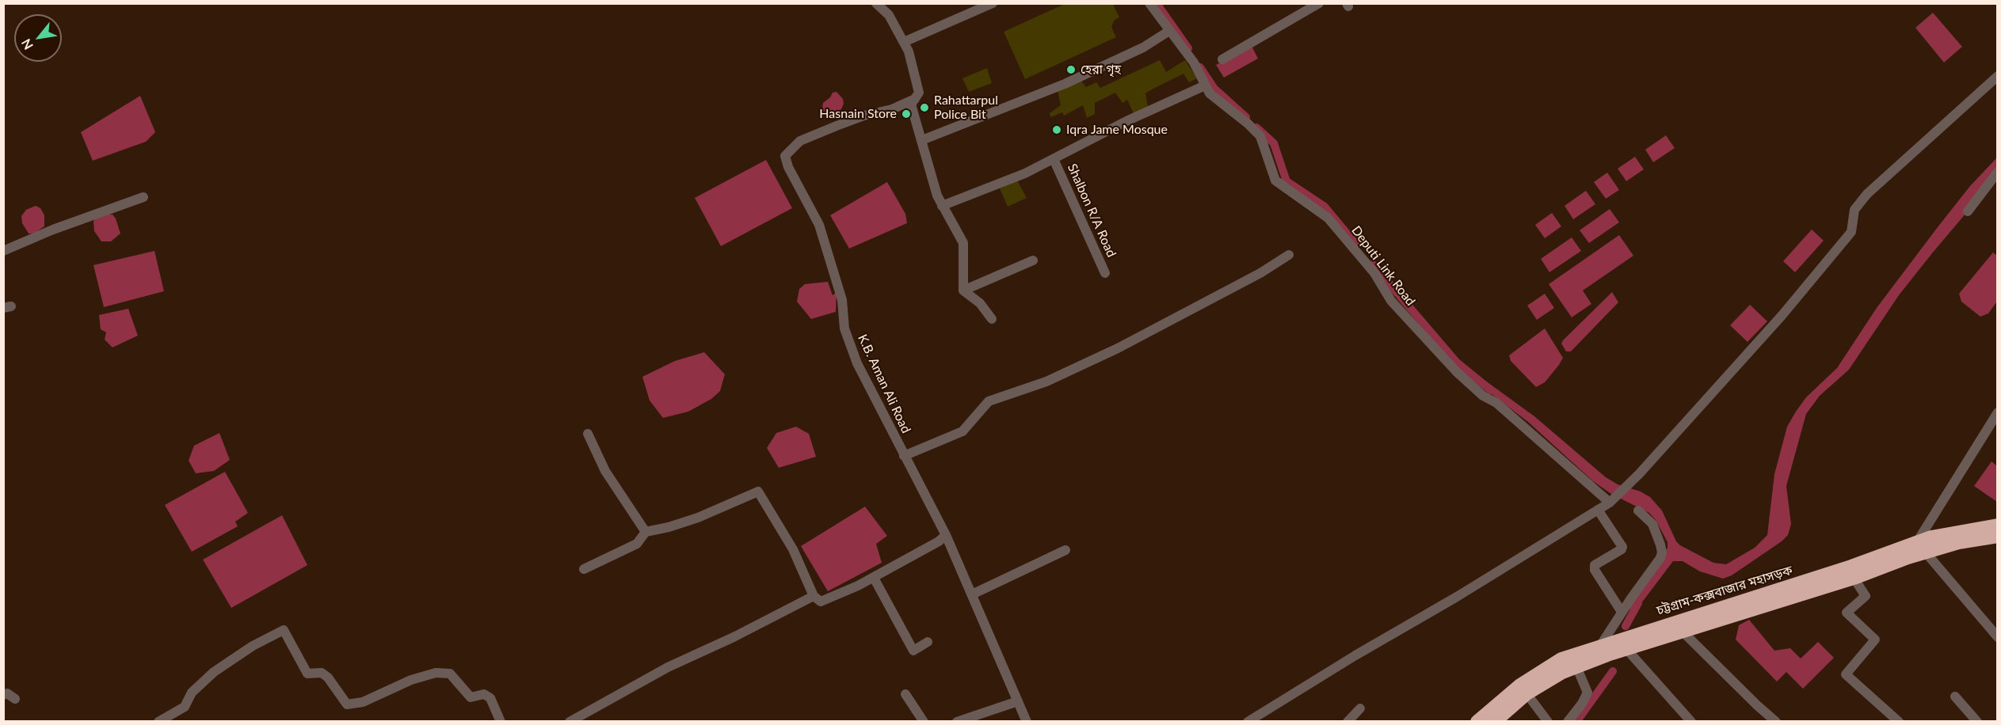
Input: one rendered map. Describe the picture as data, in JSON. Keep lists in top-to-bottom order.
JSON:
{
  "streets": {
    "highway": ["চট্টগ্রাম-কক্সবাজার মহাসড়ক"],
    "street": ["Shalbon R/A Road", "Deputi Link Road", "K.B. Aman Ali Road"]
  },
  "places": [
    "হেরা গৃহ",
    "Rahattarpul Police Bit",
    "Hasnain Store",
    "Iqra Jame Mosque"
  ],
  "north": "bottom left"
}
